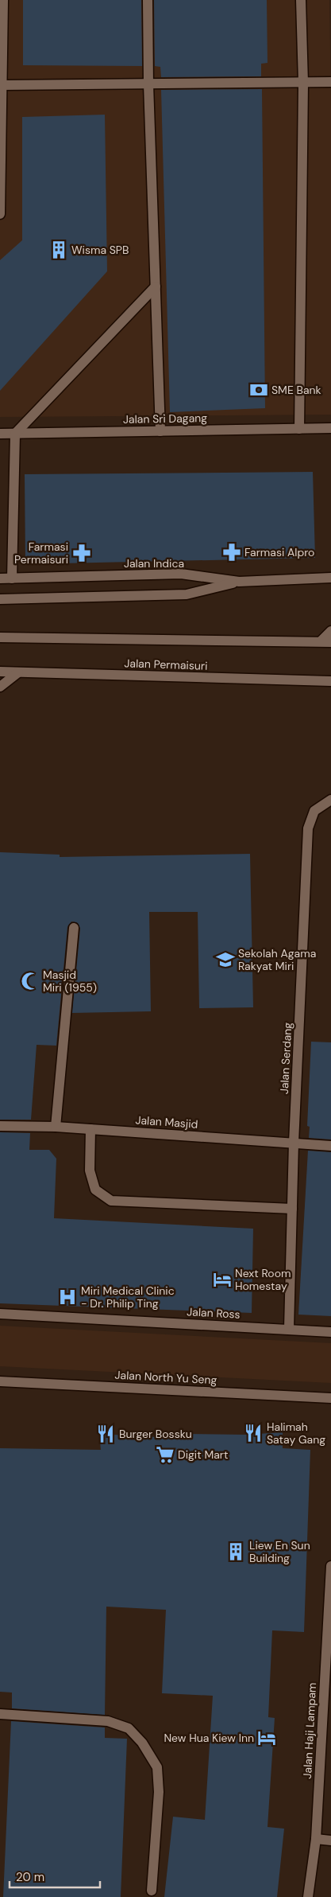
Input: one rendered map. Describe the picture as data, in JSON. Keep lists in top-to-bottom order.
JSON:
{
  "streets": {
    "street": [
      "Jalan Sri Dagang",
      "Jalan Indica",
      "Jalan Permaisuri",
      "Jalan Serdang",
      "Jalan Masjid",
      "Jalan Ross",
      "Jalan North Yu Seng",
      "Jalan Haji Lampam"
    ]
  },
  "crossings": [
    ["Jalan Serdang", "Jalan Masjid"],
    ["Jalan Serdang", "Jalan Ross"]
  ],
  "places": {
    "building": ["Wisma SPB", "Liew En Sun Building"],
    "bank": ["SME Bank"],
    "pharmacy": ["Farmasi Alpro", "Farmasi Permaisuri"],
    "school or university": ["Sekolah Agama Rakyat Miri"],
    "mosque": ["Masjid Miri (1955)"],
    "hotel": ["Next Room Homestay", "New Hua Kiew Inn"],
    "hospital": ["Miri Medical Clinic - Dr. Philip Ting"],
    "restaurant": ["Halimah Satay Gang", "Burger Bossku"],
    "supermarket": ["Digit Mart"]
  },
  "scale_bar": "20 m"
}
